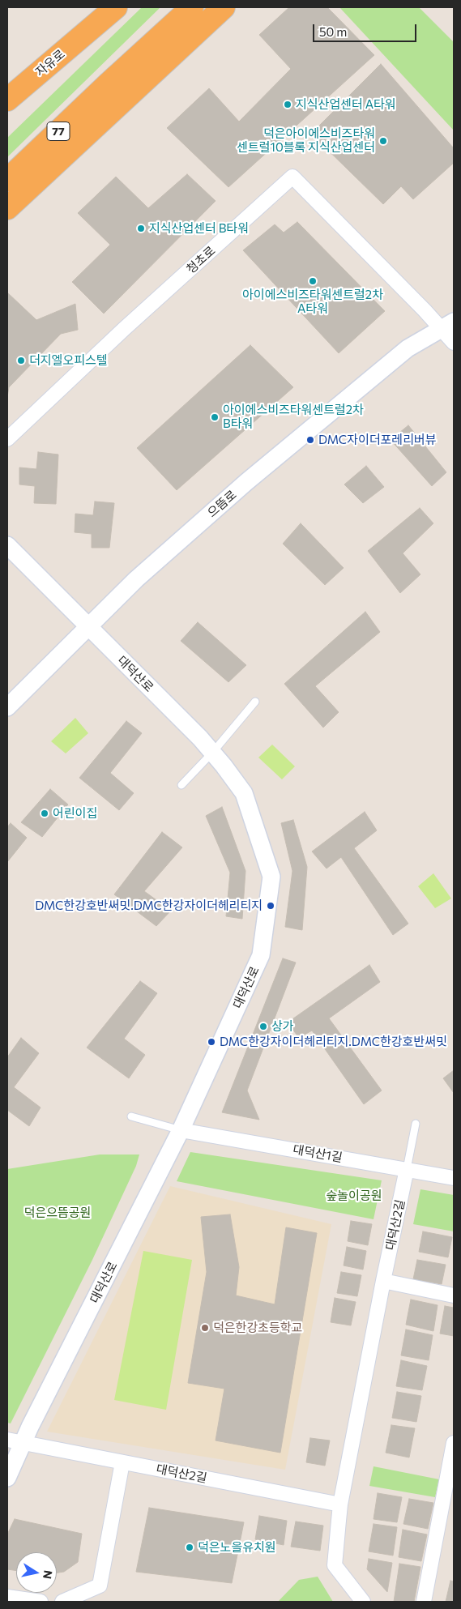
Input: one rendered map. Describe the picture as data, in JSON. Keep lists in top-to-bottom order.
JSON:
{
  "streets": {
    "highway": ["자유로", "77"],
    "street": [
      "청초로",
      "으뜸로",
      "대덕산로",
      "대덕산1길",
      "대덕산2길"
    ]
  },
  "crossings": [
    ["청초로", "으뜸로"],
    ["으뜸로", "대덕산로"],
    ["대덕산로", "대덕산1길"],
    ["대덕산로", "대덕산2길"],
    ["대덕산1길", "대덕산2길"]
  ],
  "parks": ["숲놀이공원", "덕은으뜸공원"],
  "places": [
    "지식산업센터 A타워",
    "덕은아이에스비즈타워 센트럴10블록 지식산업센터",
    "지식산업센터 B타워",
    "아이에스비즈타워센트럴2차 A타워",
    "더지엘오피스텔",
    "아이에스비즈타워센트럴2차 B타워",
    "DMC자이더포레리버뷰",
    "어린이집",
    "DMC한강호반써밋.DMC한강자이더헤리티지",
    "상가",
    "DMC한강자이더헤리티지.DMC한강호반써밋",
    "덕은한강초등학교",
    "덕은노을유치원"
  ],
  "scale_bar": "50 m",
  "north": "right"
}
